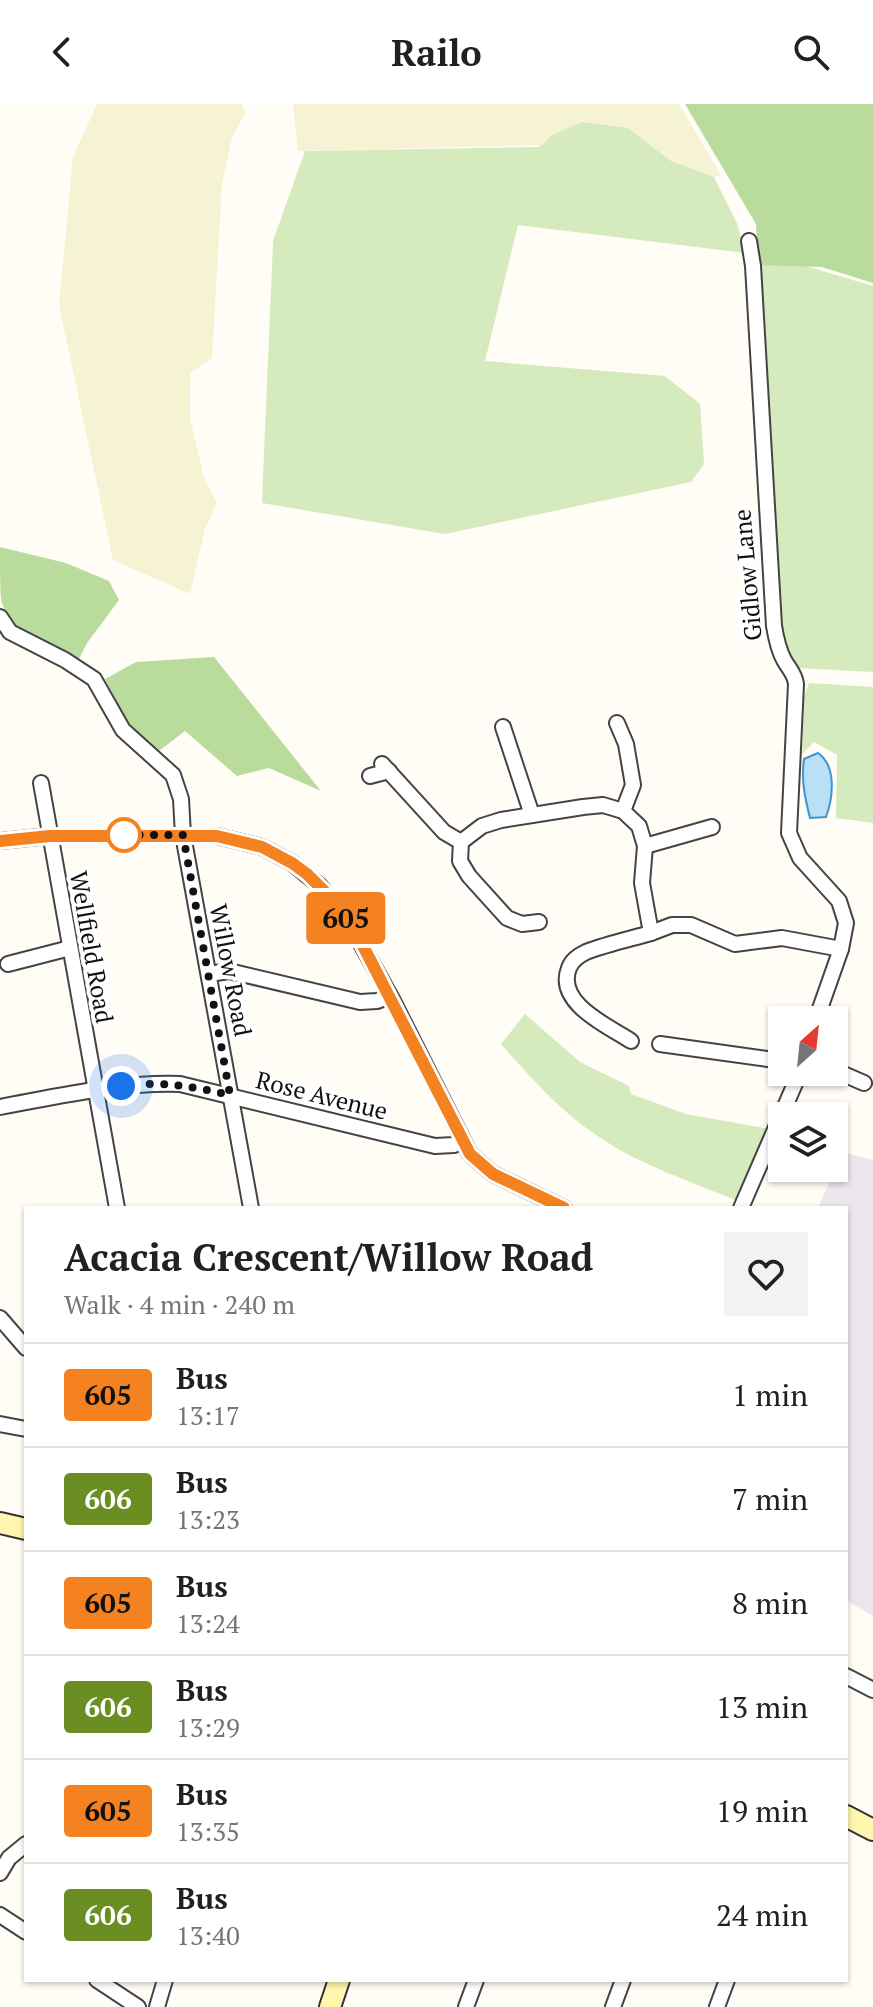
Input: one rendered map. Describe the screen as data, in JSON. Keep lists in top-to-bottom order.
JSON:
{
  "streets": {
    "street": [
      "Gidlow Lane",
      "Wellfield Road",
      "Willow Road",
      "Rose Avenue"
    ]
  },
  "crossings": [
    ["Wellfield Road", "Rose Avenue"],
    ["Willow Road", "Rose Avenue"]
  ],
  "lines": ["bus line 605"],
  "north": "top right",
  "page": {
    "header": "Railo",
    "on_map": "605",
    "heading": ["Acacia Crescent/Willow Road", "Walk · 4 min · 240 m"],
    "list": [
      {
        "mark": "605",
        "name": "Bus",
        "note": "13:17",
        "value": "1 min"
      },
      {
        "mark": "606",
        "name": "Bus",
        "note": "13:23",
        "value": "7 min"
      },
      {
        "mark": "605",
        "name": "Bus",
        "note": "13:24",
        "value": "8 min"
      },
      {
        "mark": "606",
        "name": "Bus",
        "note": "13:29",
        "value": "13 min"
      },
      {
        "mark": "605",
        "name": "Bus",
        "note": "13:35",
        "value": "19 min"
      },
      {
        "mark": "606",
        "name": "Bus",
        "note": "13:40",
        "value": "24 min"
      }
    ]
  }
}
